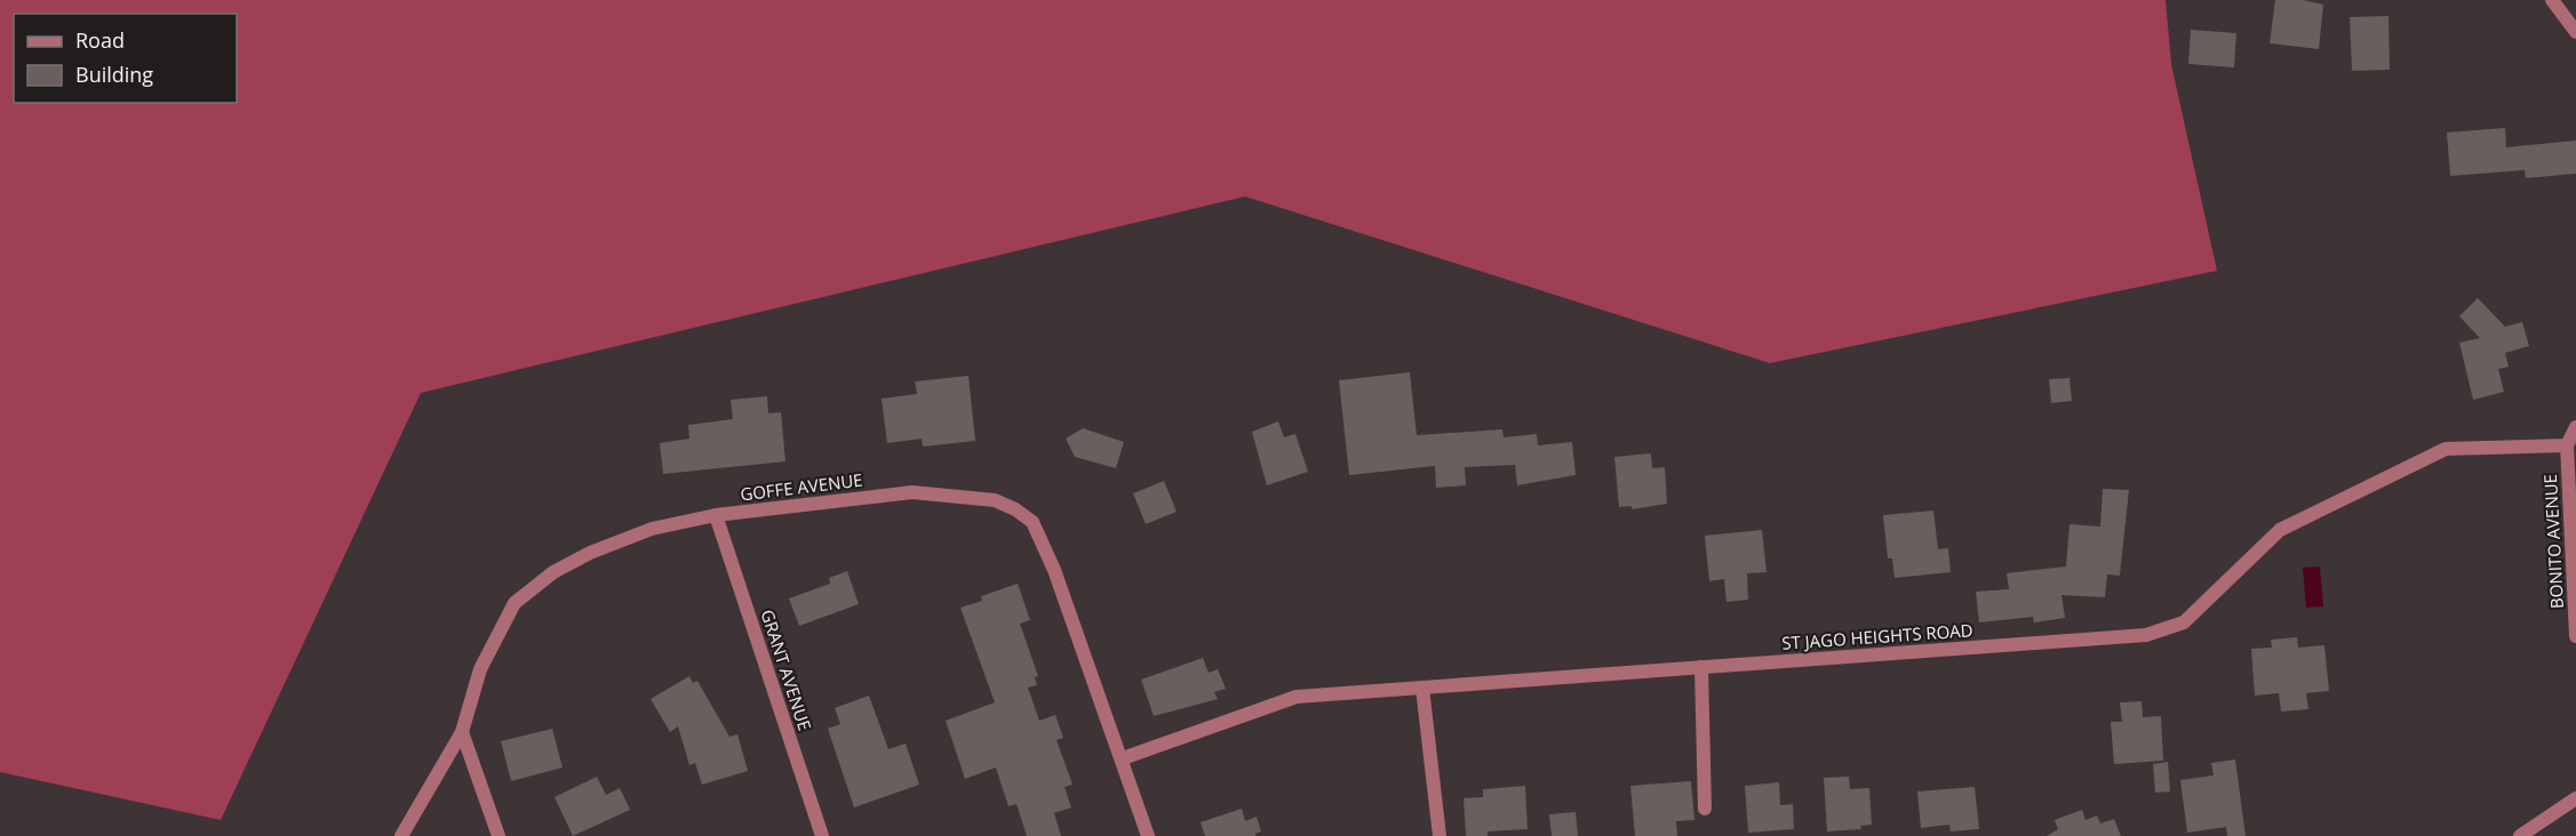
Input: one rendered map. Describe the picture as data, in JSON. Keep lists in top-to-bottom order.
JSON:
{
  "streets": {
    "street": [
      "GOFFE AVENUE",
      "BONITO AVENUE",
      "ST JAGO HEIGHTS ROAD",
      "GRANT AVENUE"
    ]
  },
  "crossings": [
    ["GOFFE AVENUE", "ST JAGO HEIGHTS ROAD"],
    ["GOFFE AVENUE", "GRANT AVENUE"],
    ["BONITO AVENUE", "ST JAGO HEIGHTS ROAD"]
  ],
  "legend": ["Road", "Building"]
}
